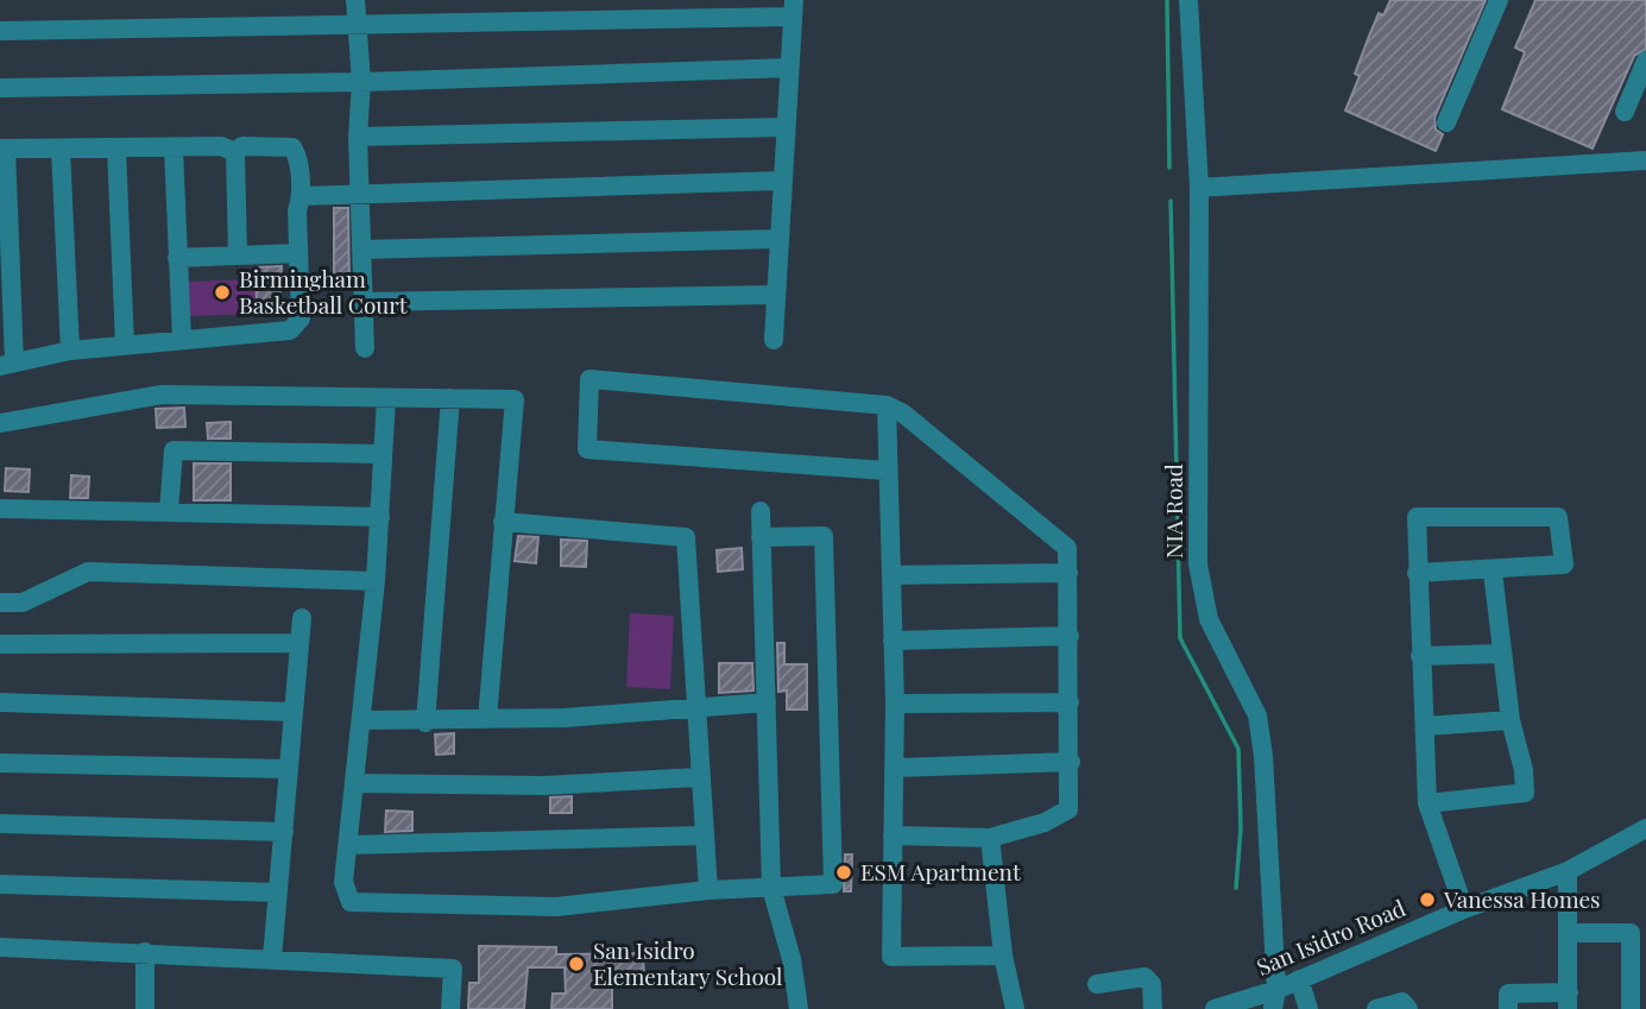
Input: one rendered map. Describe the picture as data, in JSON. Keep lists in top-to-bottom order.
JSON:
{
  "streets": {
    "street": ["NIA Road", "San Isidro Road"]
  },
  "crossings": [
    ["NIA Road", "San Isidro Road"]
  ],
  "places": [
    "Birmingham Basketball Court",
    "ESM Apartment",
    "Vanessa Homes",
    "San Isidro Elementary School"
  ]
}
